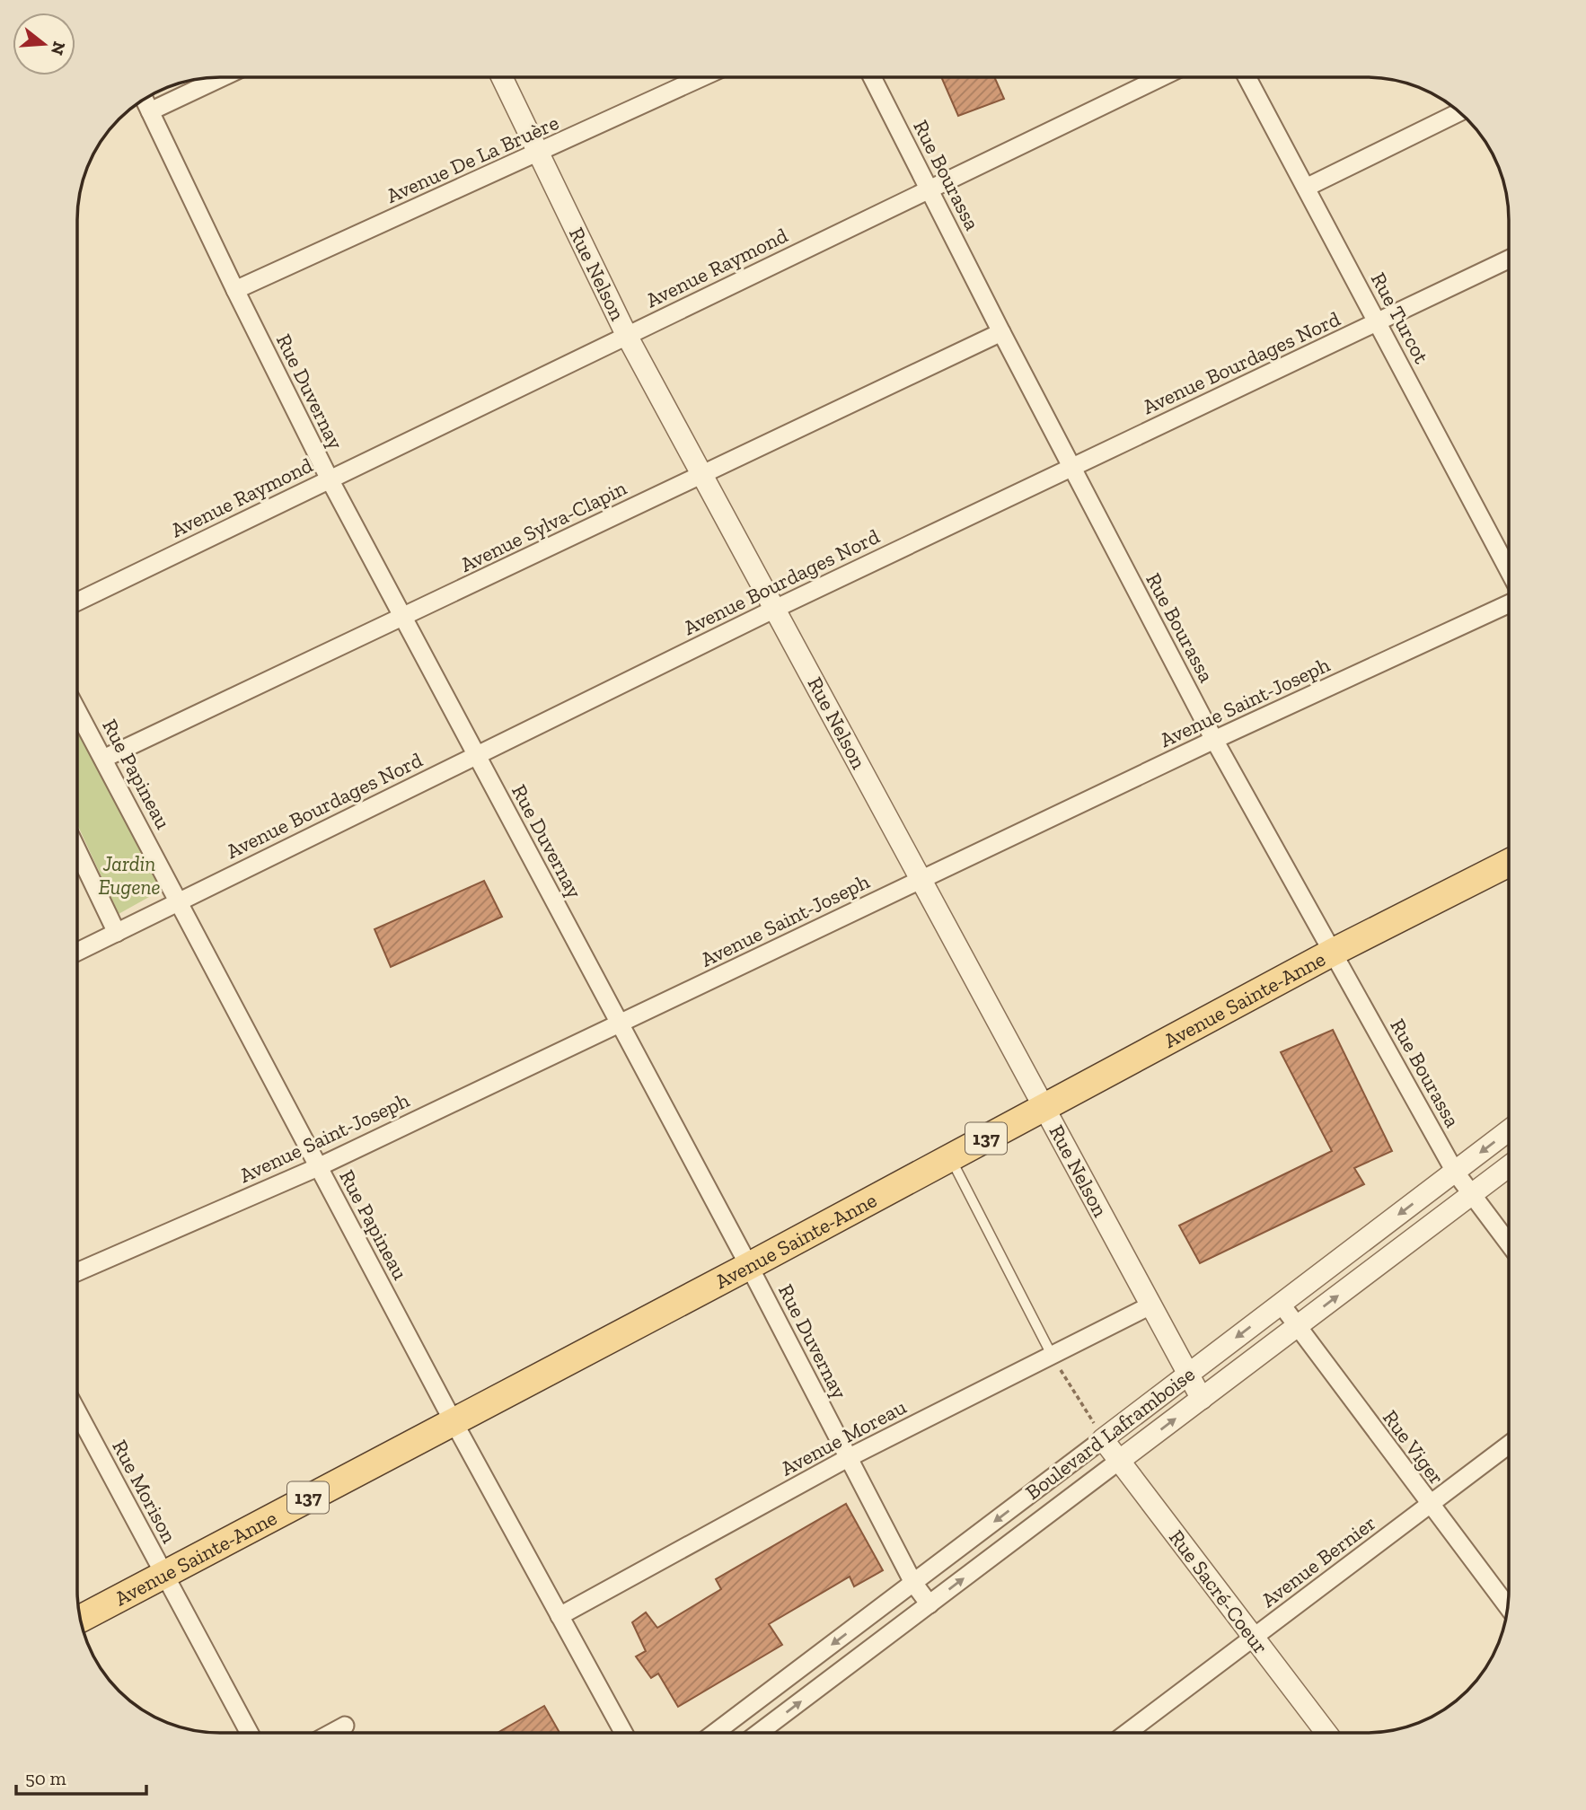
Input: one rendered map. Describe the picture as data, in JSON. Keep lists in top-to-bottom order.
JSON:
{
  "streets": {
    "main road": ["Avenue Sainte-Anne", "137"],
    "street": [
      "Avenue De La Bruère",
      "Rue Bourassa",
      "Avenue Raymond",
      "Rue Nelson",
      "Rue Turcot",
      "Avenue Bourdages Nord",
      "Rue Duvernay",
      "Avenue Sylva-Clapin",
      "Avenue Saint-Joseph",
      "Rue Papineau",
      "Boulevard Laframboise",
      "Avenue Moreau",
      "Rue Viger",
      "Rue Morison",
      "Avenue Bernier",
      "Rue Sacré-Coeur"
    ]
  },
  "crossings": [
    ["Avenue De La Bruère", "Rue Nelson"],
    ["Avenue De La Bruère", "Rue Duvernay"],
    ["Rue Bourassa", "Avenue Raymond"],
    ["Rue Bourassa", "Avenue Bourdages Nord"],
    ["Rue Bourassa", "Avenue Sylva-Clapin"],
    ["Rue Bourassa", "Avenue Saint-Joseph"],
    ["Rue Bourassa", "Avenue Sainte-Anne"],
    ["Rue Bourassa", "Boulevard Laframboise"],
    ["Avenue Raymond", "Rue Nelson"],
    ["Avenue Raymond", "Rue Duvernay"],
    ["Rue Nelson", "Avenue Bourdages Nord"],
    ["Rue Nelson", "Avenue Sylva-Clapin"],
    ["Rue Nelson", "Avenue Saint-Joseph"],
    ["Rue Nelson", "Avenue Sainte-Anne"],
    ["Rue Nelson", "Boulevard Laframboise"],
    ["Rue Nelson", "Avenue Moreau"],
    ["Rue Turcot", "Avenue Bourdages Nord"],
    ["Avenue Bourdages Nord", "Rue Duvernay"],
    ["Avenue Bourdages Nord", "Rue Papineau"],
    ["Rue Duvernay", "Avenue Sylva-Clapin"],
    ["Rue Duvernay", "Avenue Saint-Joseph"],
    ["Rue Duvernay", "Avenue Sainte-Anne"],
    ["Rue Duvernay", "Boulevard Laframboise"],
    ["Rue Duvernay", "Avenue Moreau"],
    ["Avenue Sylva-Clapin", "Rue Papineau"],
    ["Avenue Saint-Joseph", "Rue Papineau"],
    ["Rue Papineau", "Avenue Sainte-Anne"],
    ["Rue Papineau", "Avenue Moreau"],
    ["Avenue Sainte-Anne", "Rue Morison"],
    ["Boulevard Laframboise", "Rue Viger"],
    ["Boulevard Laframboise", "Rue Sacré-Coeur"],
    ["Rue Viger", "Avenue Bernier"],
    ["Avenue Bernier", "Rue Sacré-Coeur"]
  ],
  "parks": ["Jardin Eugene"],
  "scale_bar": "50 m",
  "north": "right"
}
